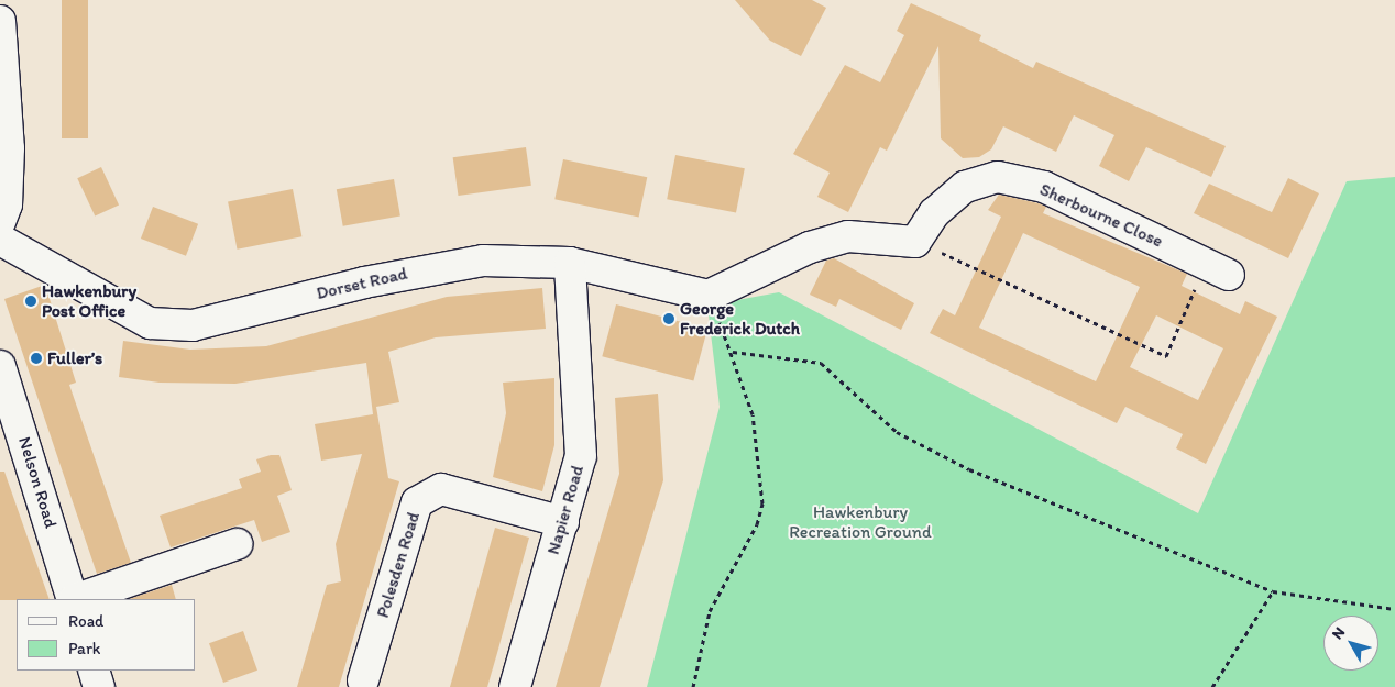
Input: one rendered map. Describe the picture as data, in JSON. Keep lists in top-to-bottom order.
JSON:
{
  "streets": {
    "street": [
      "Sherbourne Close",
      "Dorset Road",
      "Nelson Road",
      "Napier Road",
      "Polesden Road"
    ]
  },
  "crossings": [
    ["Dorset Road", "Napier Road"],
    ["Napier Road", "Polesden Road"]
  ],
  "parks": ["Hawkenbury Recreation Ground"],
  "places": ["Hawkenbury Post Office", "George Frederick Dutch", "Fuller’s"],
  "legend": ["Road", "Park"],
  "north": "top left"
}
